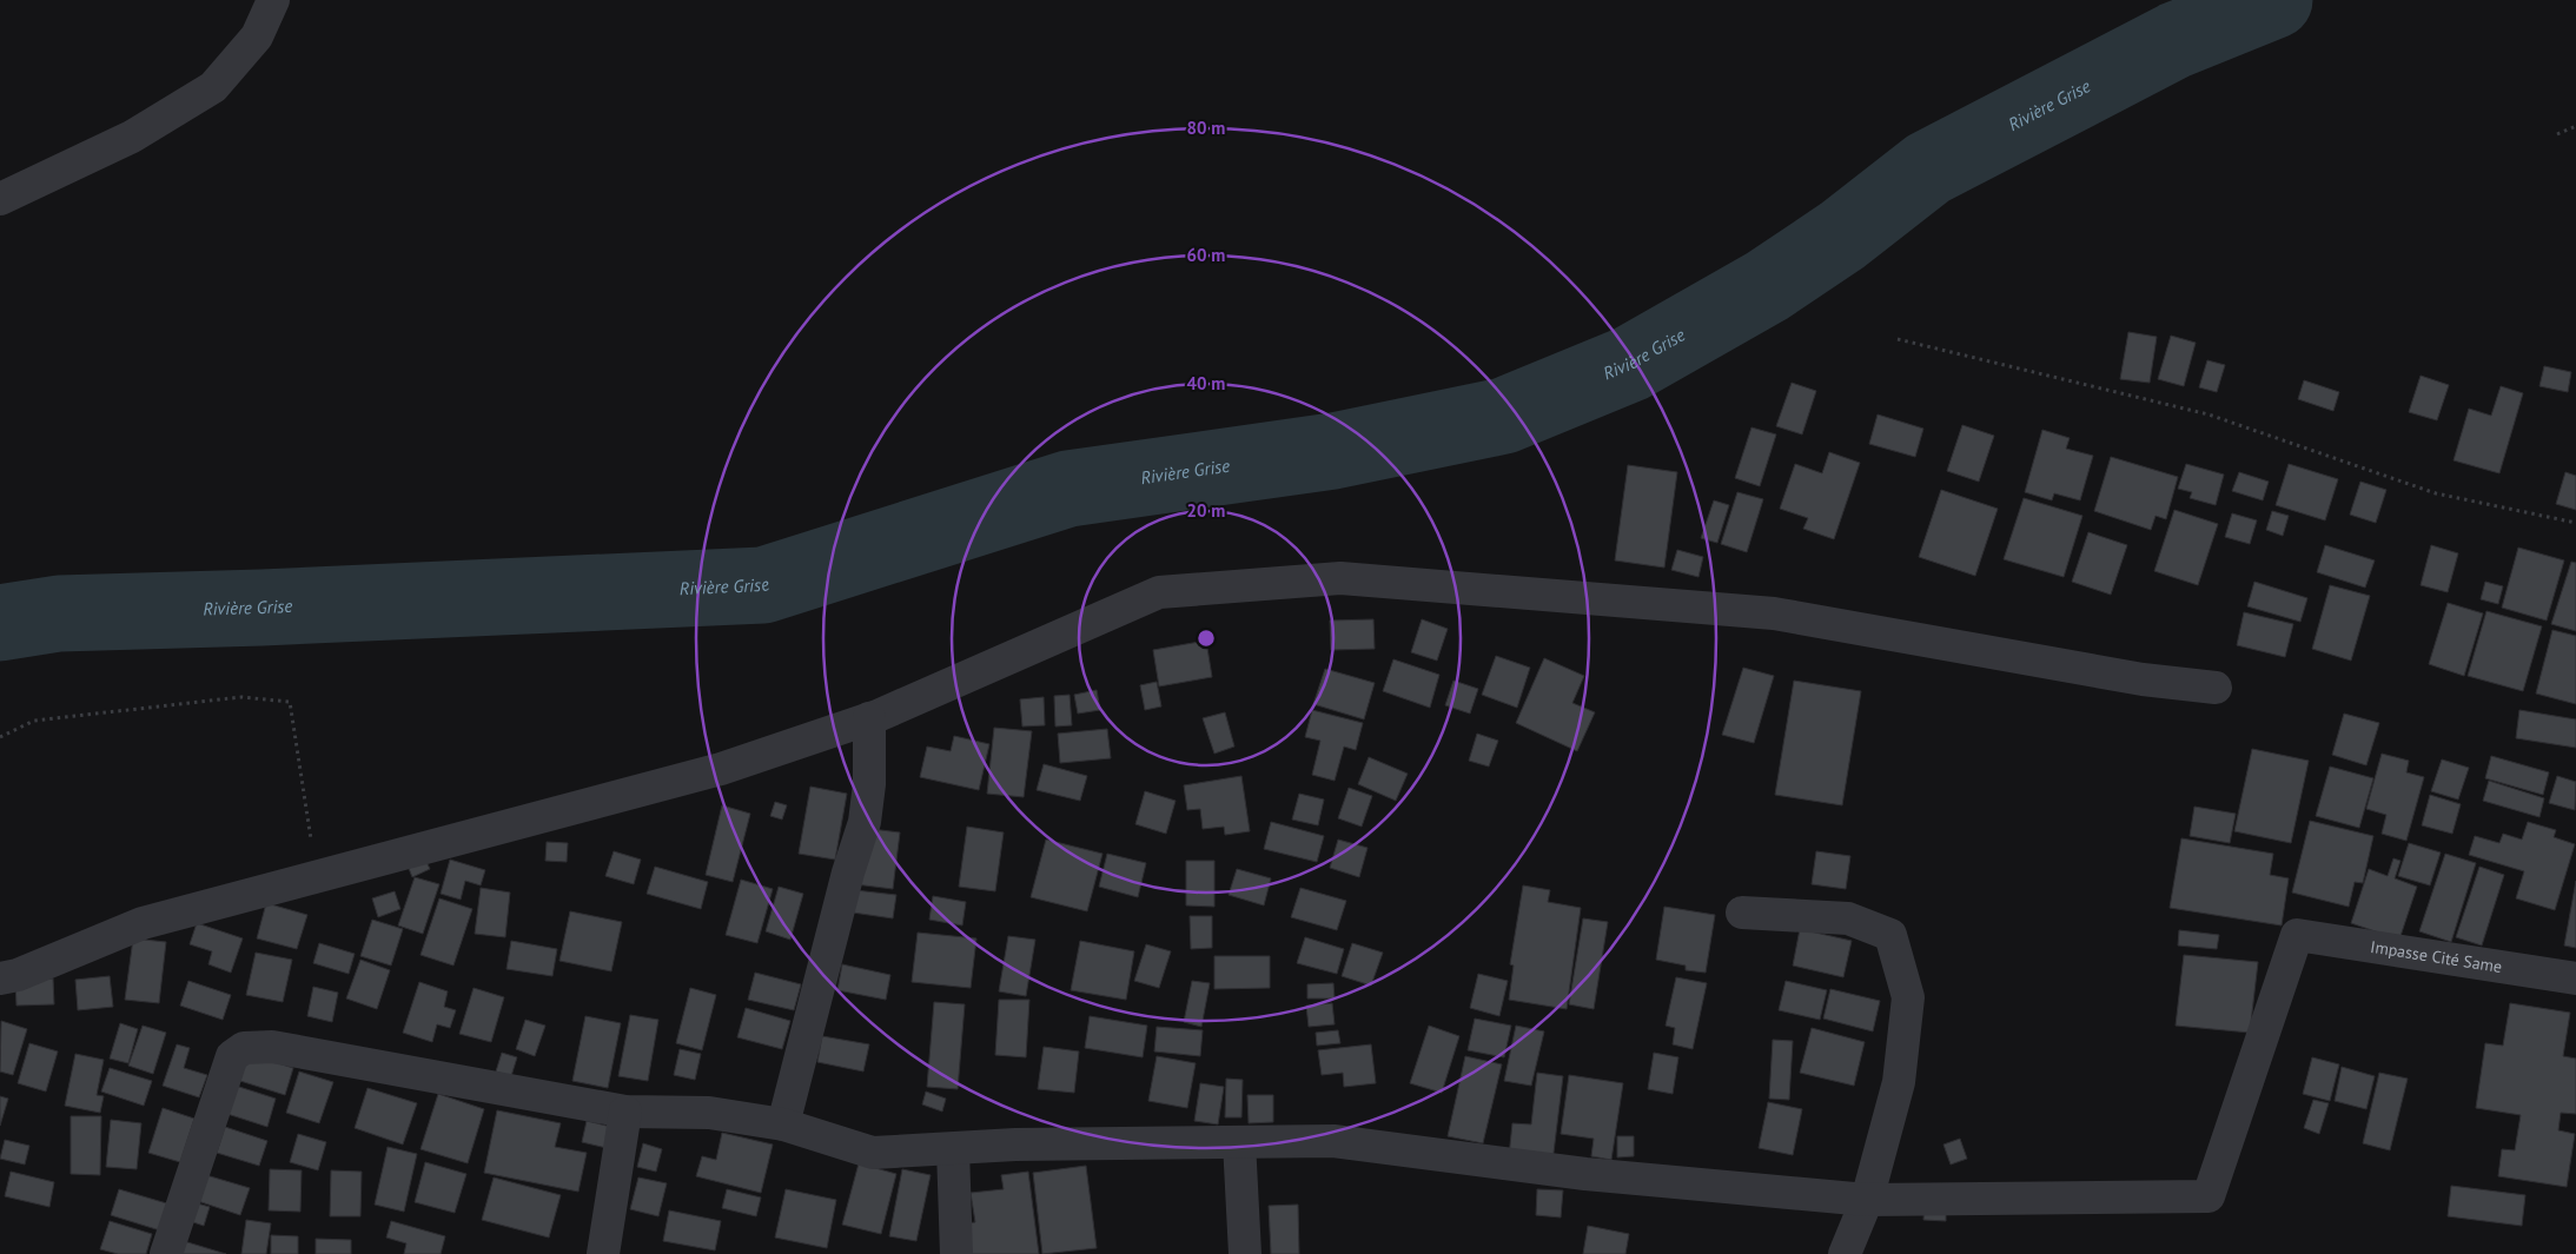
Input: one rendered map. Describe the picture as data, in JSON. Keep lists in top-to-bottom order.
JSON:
{
  "streets": {
    "street": ["Impasse Cité Same"]
  },
  "water": ["Rivière Grise"],
  "rings": [
    "80 m",
    "60 m",
    "40 m",
    "20 m"
  ]
}
